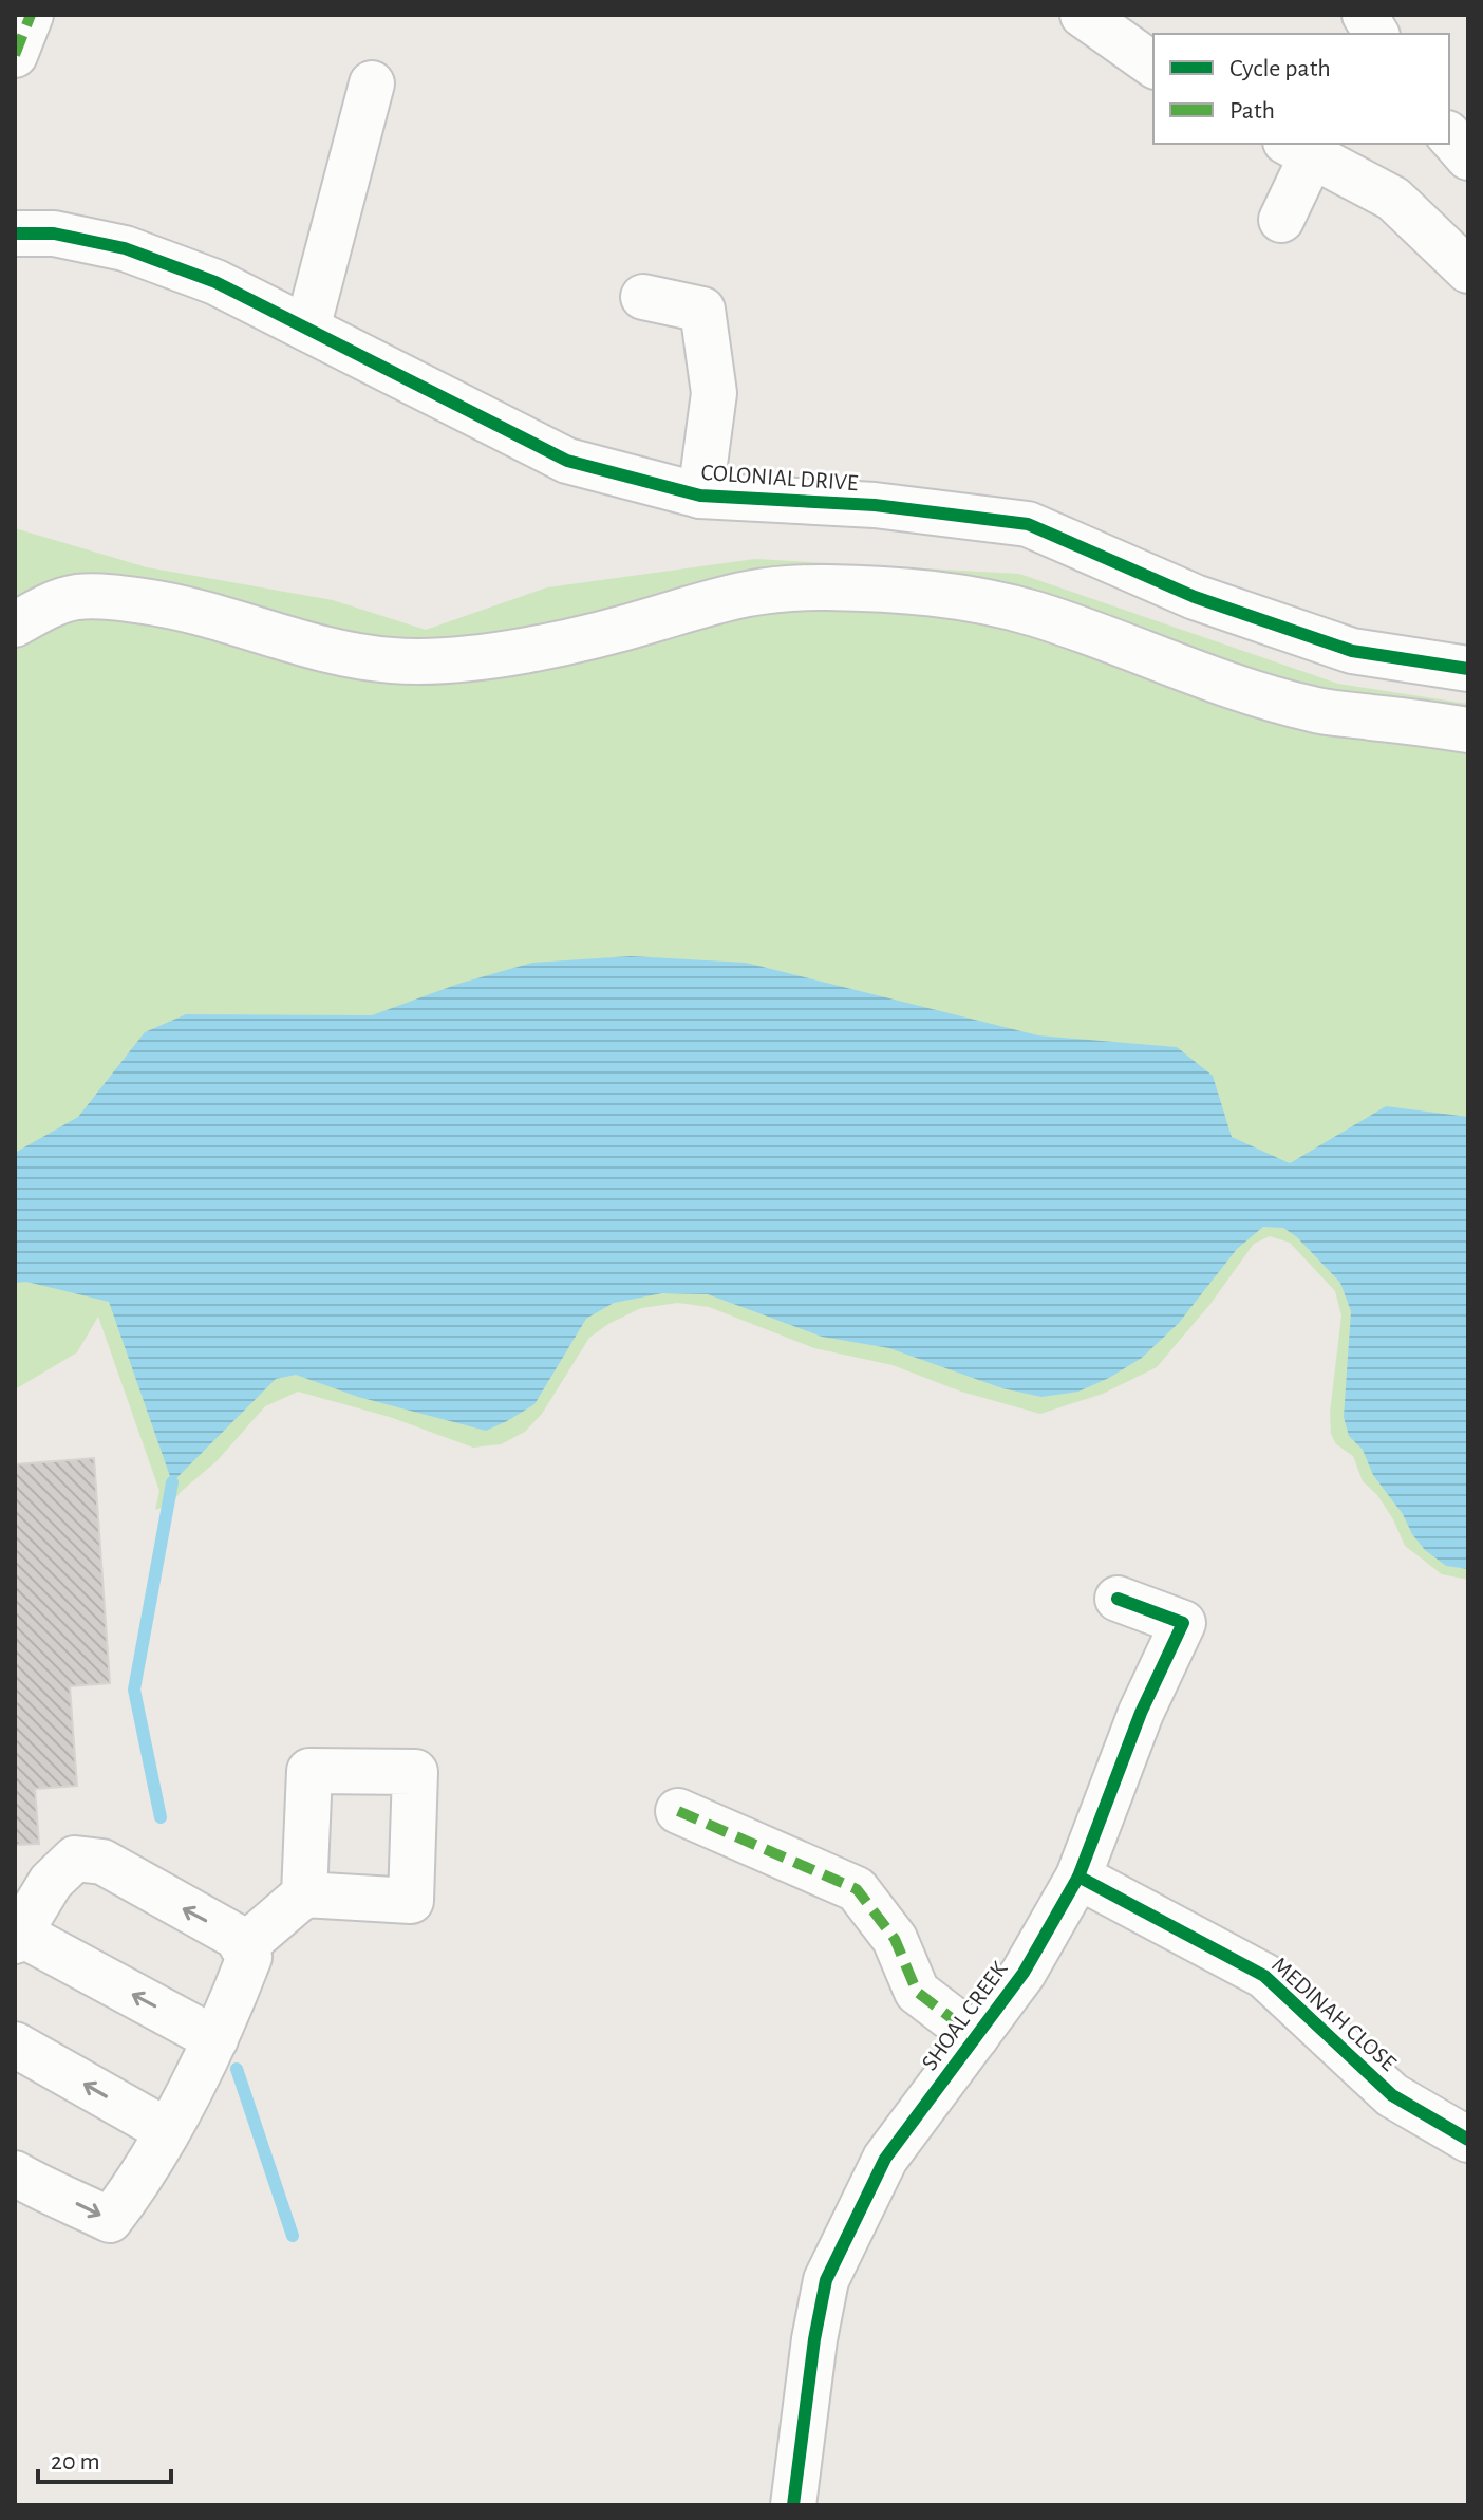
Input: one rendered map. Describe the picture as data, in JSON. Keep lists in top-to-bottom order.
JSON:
{
  "streets": {
    "street": ["COLONIAL DRIVE", "MEDINAH CLOSE", "SHOAL CREEK"]
  },
  "crossings": [
    ["MEDINAH CLOSE", "SHOAL CREEK"]
  ],
  "legend": ["Cycle path", "Path"],
  "scale_bar": "20 m"
}
